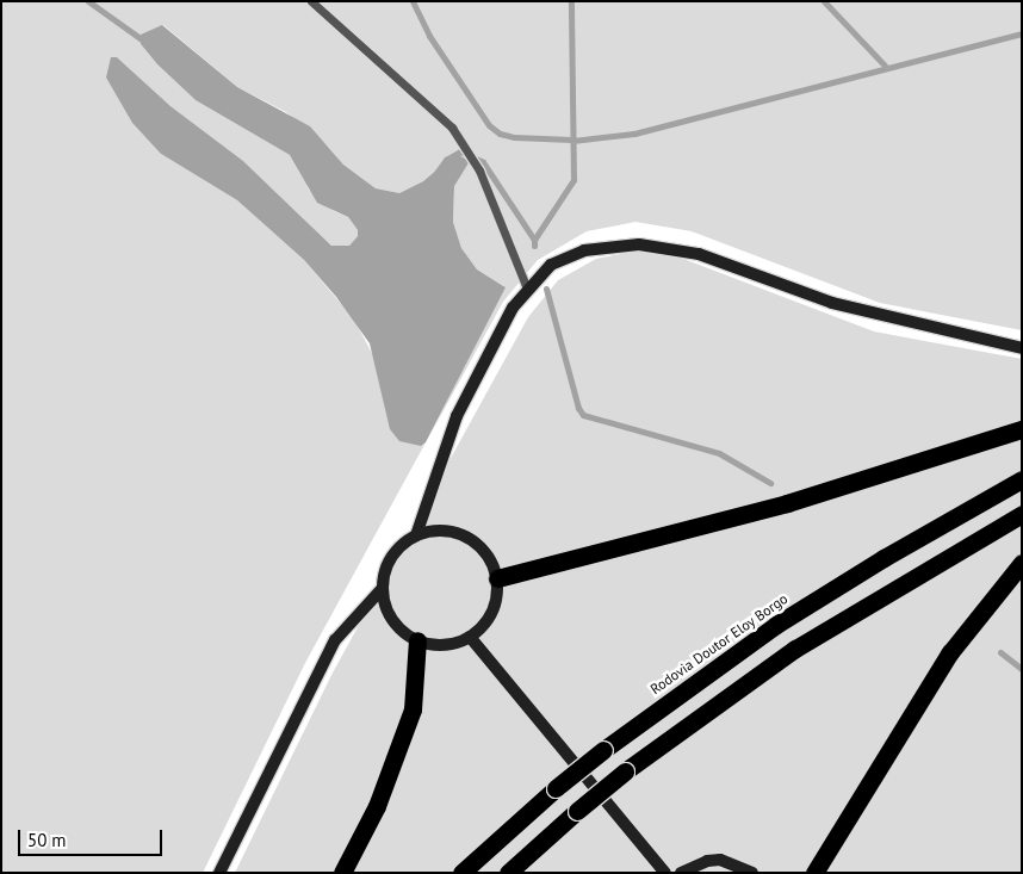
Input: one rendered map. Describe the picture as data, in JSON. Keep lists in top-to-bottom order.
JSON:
{
  "streets": {
    "highway": ["Rodovia Doutor Eloy Borgo"]
  },
  "scale_bar": "50 m"
}
